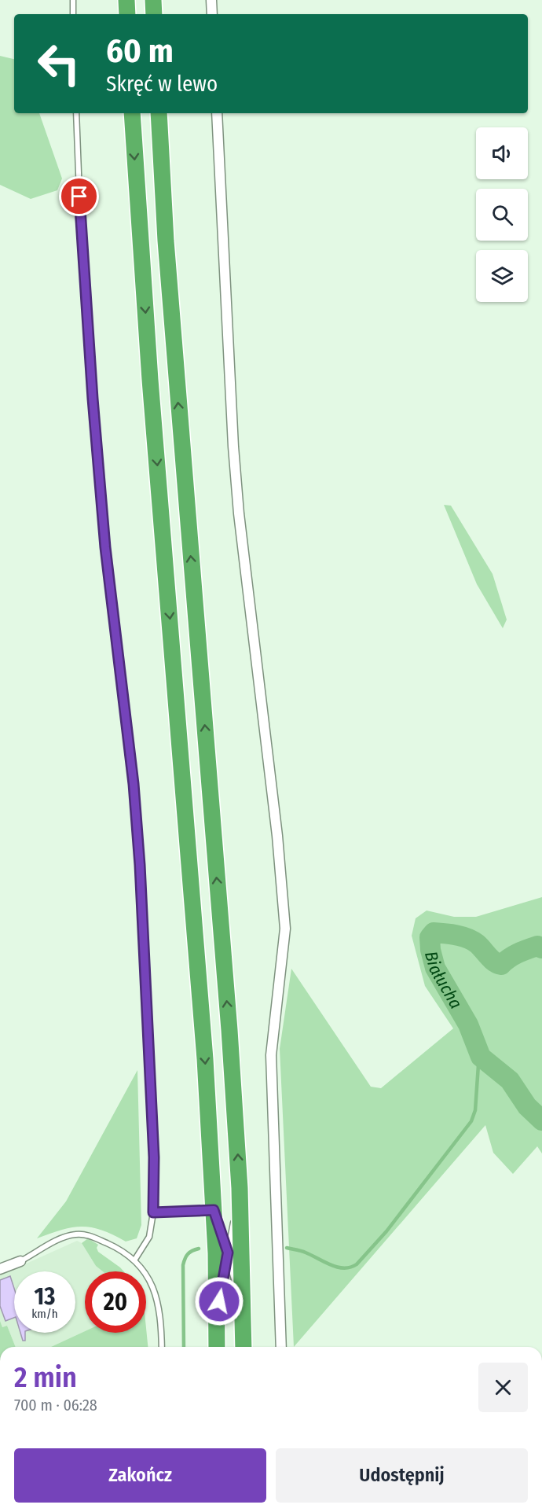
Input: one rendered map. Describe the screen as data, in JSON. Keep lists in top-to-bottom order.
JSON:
{
  "water": ["Białucha"],
  "page": {
    "turn": ["60 m", "Skręć w lewo"],
    "speed": "13 km/h",
    "limit": "20",
    "heading": ["2 min", "700 m · 06:28"],
    "buttons": ["Zakończ", "Udostępnij"]
  }
}
